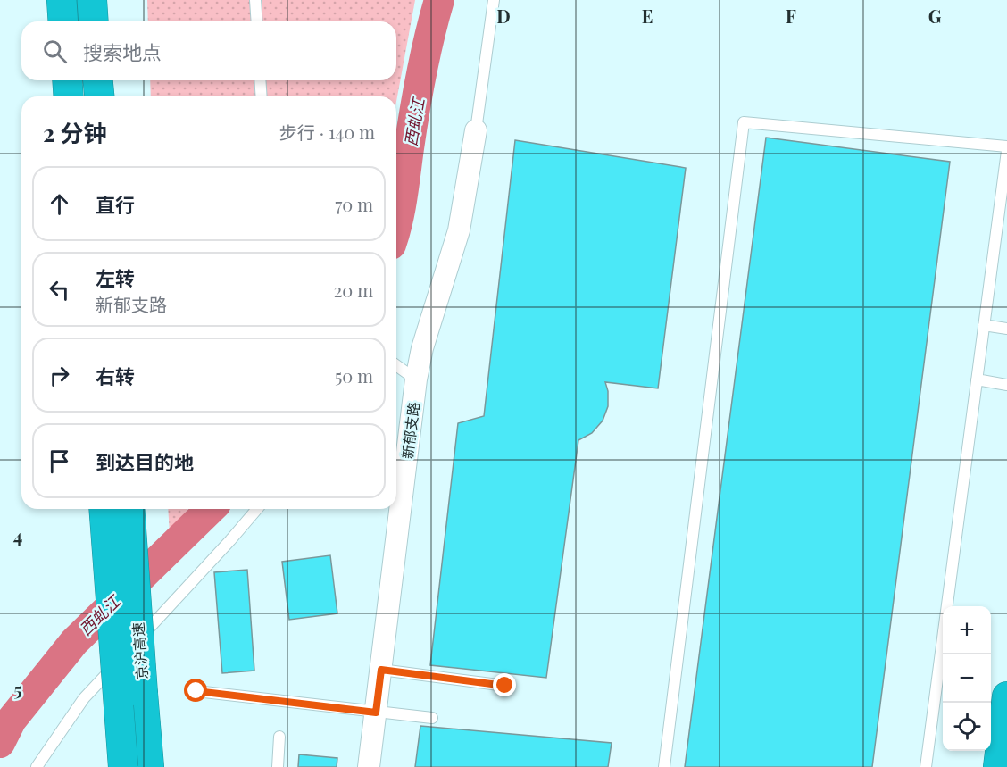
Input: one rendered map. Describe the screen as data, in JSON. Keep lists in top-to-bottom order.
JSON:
{
  "streets": {
    "highway": ["京沪高速"],
    "street": ["新郁支路"]
  },
  "water": ["西虬江"],
  "page": {
    "search": "搜索地点",
    "heading": ["2 分钟", "步行 · 140 m"],
    "list": [
      ["直行", "70 m"],
      ["左转", "新郁支路", "20 m"],
      ["右转", "50 m"],
      "到达目的地"
    ],
    "map_buttons": ["+", "−"]
  },
  "grid": {
    "columns": [
      "D",
      "E",
      "F",
      "G"
    ],
    "rows": ["4", "5"]
  }
}
